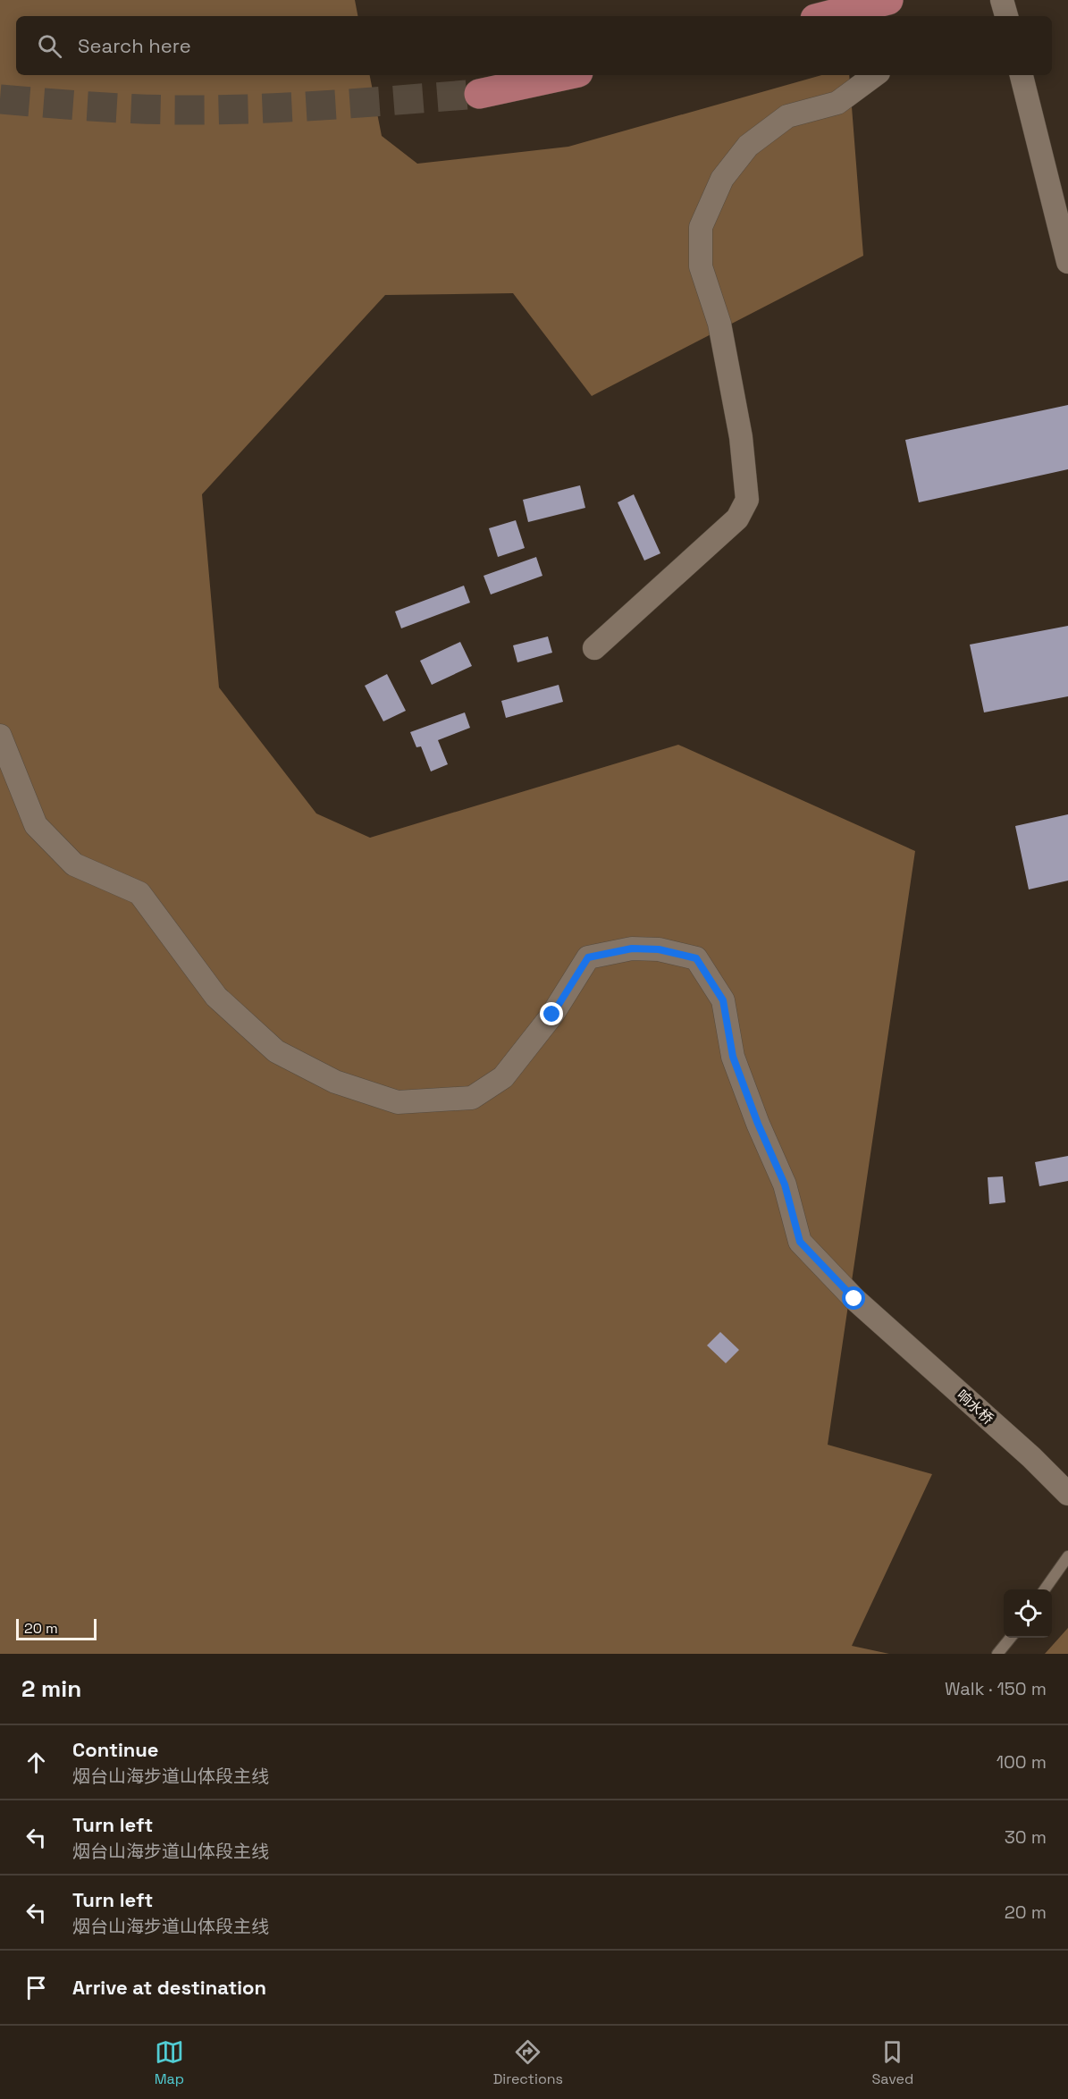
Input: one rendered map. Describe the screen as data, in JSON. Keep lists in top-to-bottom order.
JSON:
{
  "streets": {
    "street": ["响水桥"]
  },
  "scale_bar": "20 m",
  "page": {
    "search": "Search here",
    "scale": "20 m",
    "heading": ["2 min", "Walk · 150 m"],
    "list": [
      ["Continue", "烟台山海步道山体段主线", "100 m"],
      ["Turn left", "烟台山海步道山体段主线", "30 m"],
      ["Turn left", "烟台山海步道山体段主线", "20 m"],
      "Arrive at destination"
    ],
    "nav": ["Map", "Directions", "Saved"]
  }
}
